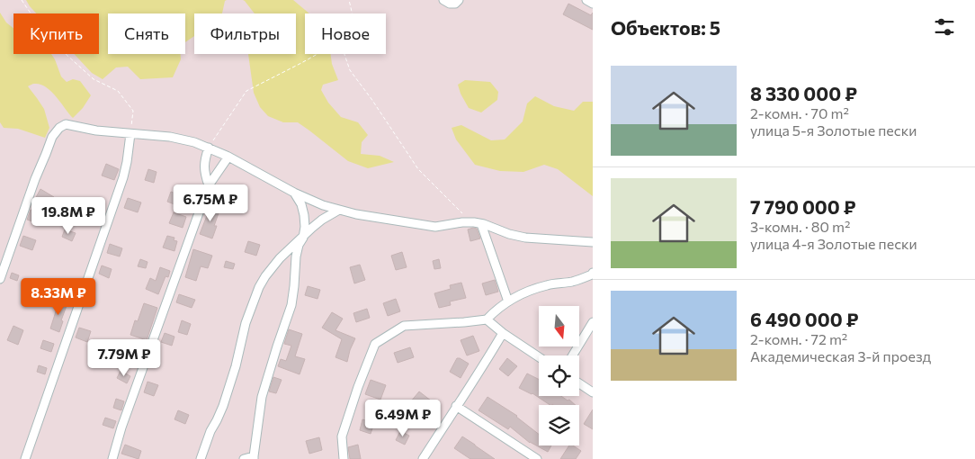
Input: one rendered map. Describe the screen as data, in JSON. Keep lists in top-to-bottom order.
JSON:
{
  "north": "bottom",
  "page": {
    "heading": "Объектов: 5",
    "chip": [
      "Купить",
      "Снять",
      "Фильтры",
      "Новое"
    ],
    "list": [
      {
        "name": "8 330 000 ₽",
        "note": "2-комн. · 70 m² · улица 5-я Золотые пески"
      },
      {
        "name": "7 790 000 ₽",
        "note": "3-комн. · 80 m² · улица 4-я Золотые пески"
      },
      {
        "name": "6 490 000 ₽",
        "note": "2-комн. · 72 m² · Академическая 3-й проезд"
      }
    ],
    "price": [
      "6.75M ₽",
      "19.8M ₽",
      "8.33M ₽",
      "7.79M ₽",
      "6.49M ₽"
    ]
  }
}
